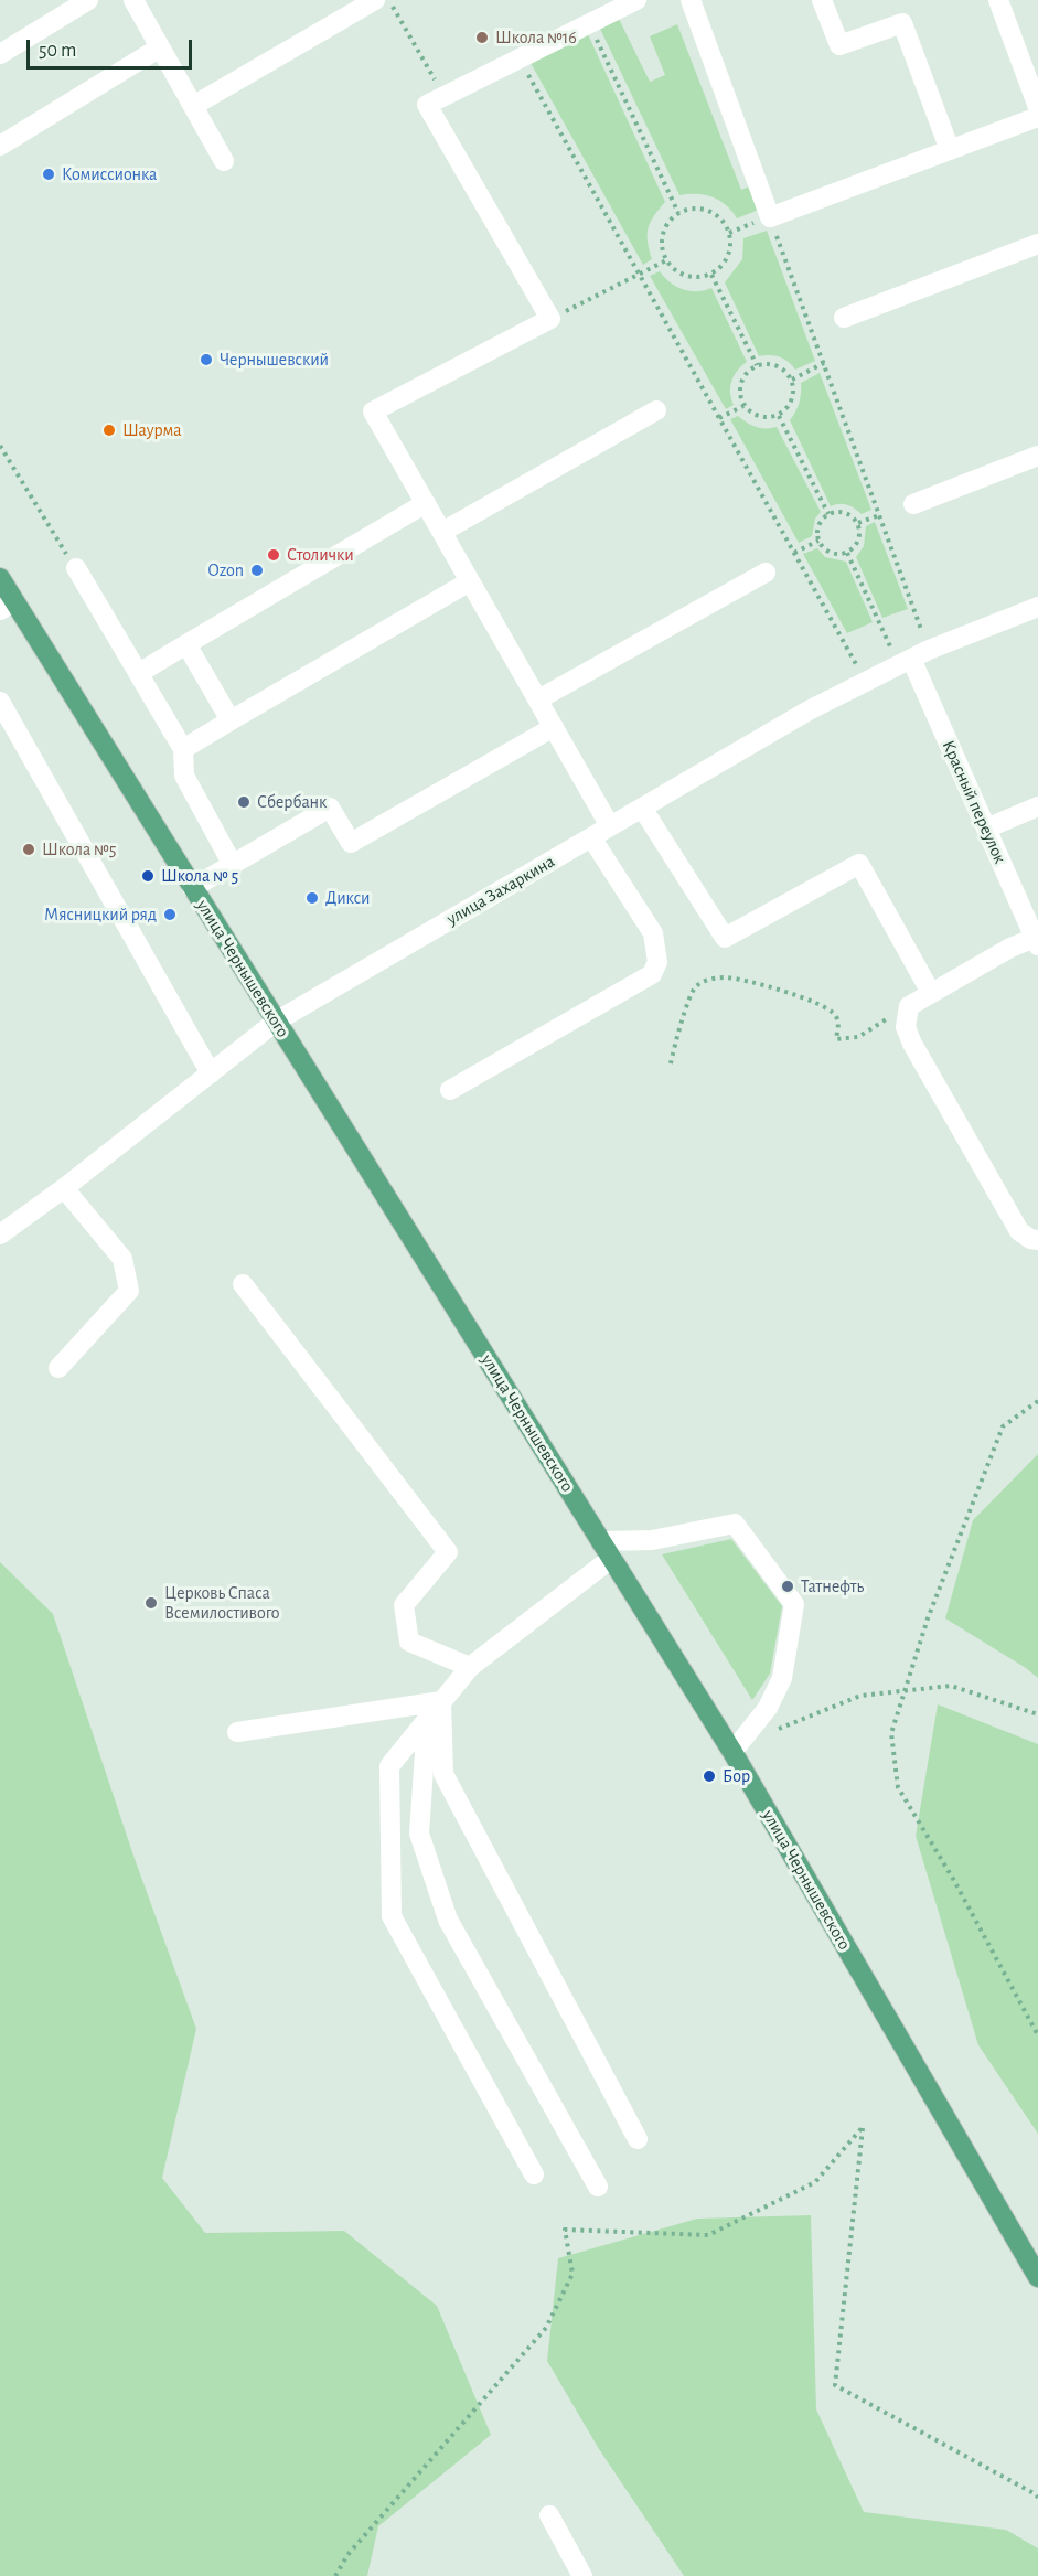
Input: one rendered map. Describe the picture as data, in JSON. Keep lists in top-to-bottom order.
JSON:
{
  "streets": {
    "main road": ["улица Чернышевского"],
    "street": ["Красный переулок", "улица Захаркина"]
  },
  "crossings": [
    ["Красный переулок", "улица Захаркина"],
    ["улица Захаркина", "улица Чернышевского"]
  ],
  "places": [
    "Школа №16",
    "Комиссионка",
    "Чернышевский",
    "Шаурма",
    "Столички",
    "Ozon",
    "Сбербанк",
    "Школа №5",
    "Школа № 5",
    "Дикси",
    "Мясницкий ряд",
    "Татнефть",
    "Церковь Спаса Всемилостивого",
    "Бор"
  ],
  "scale_bar": "50 m"
}
